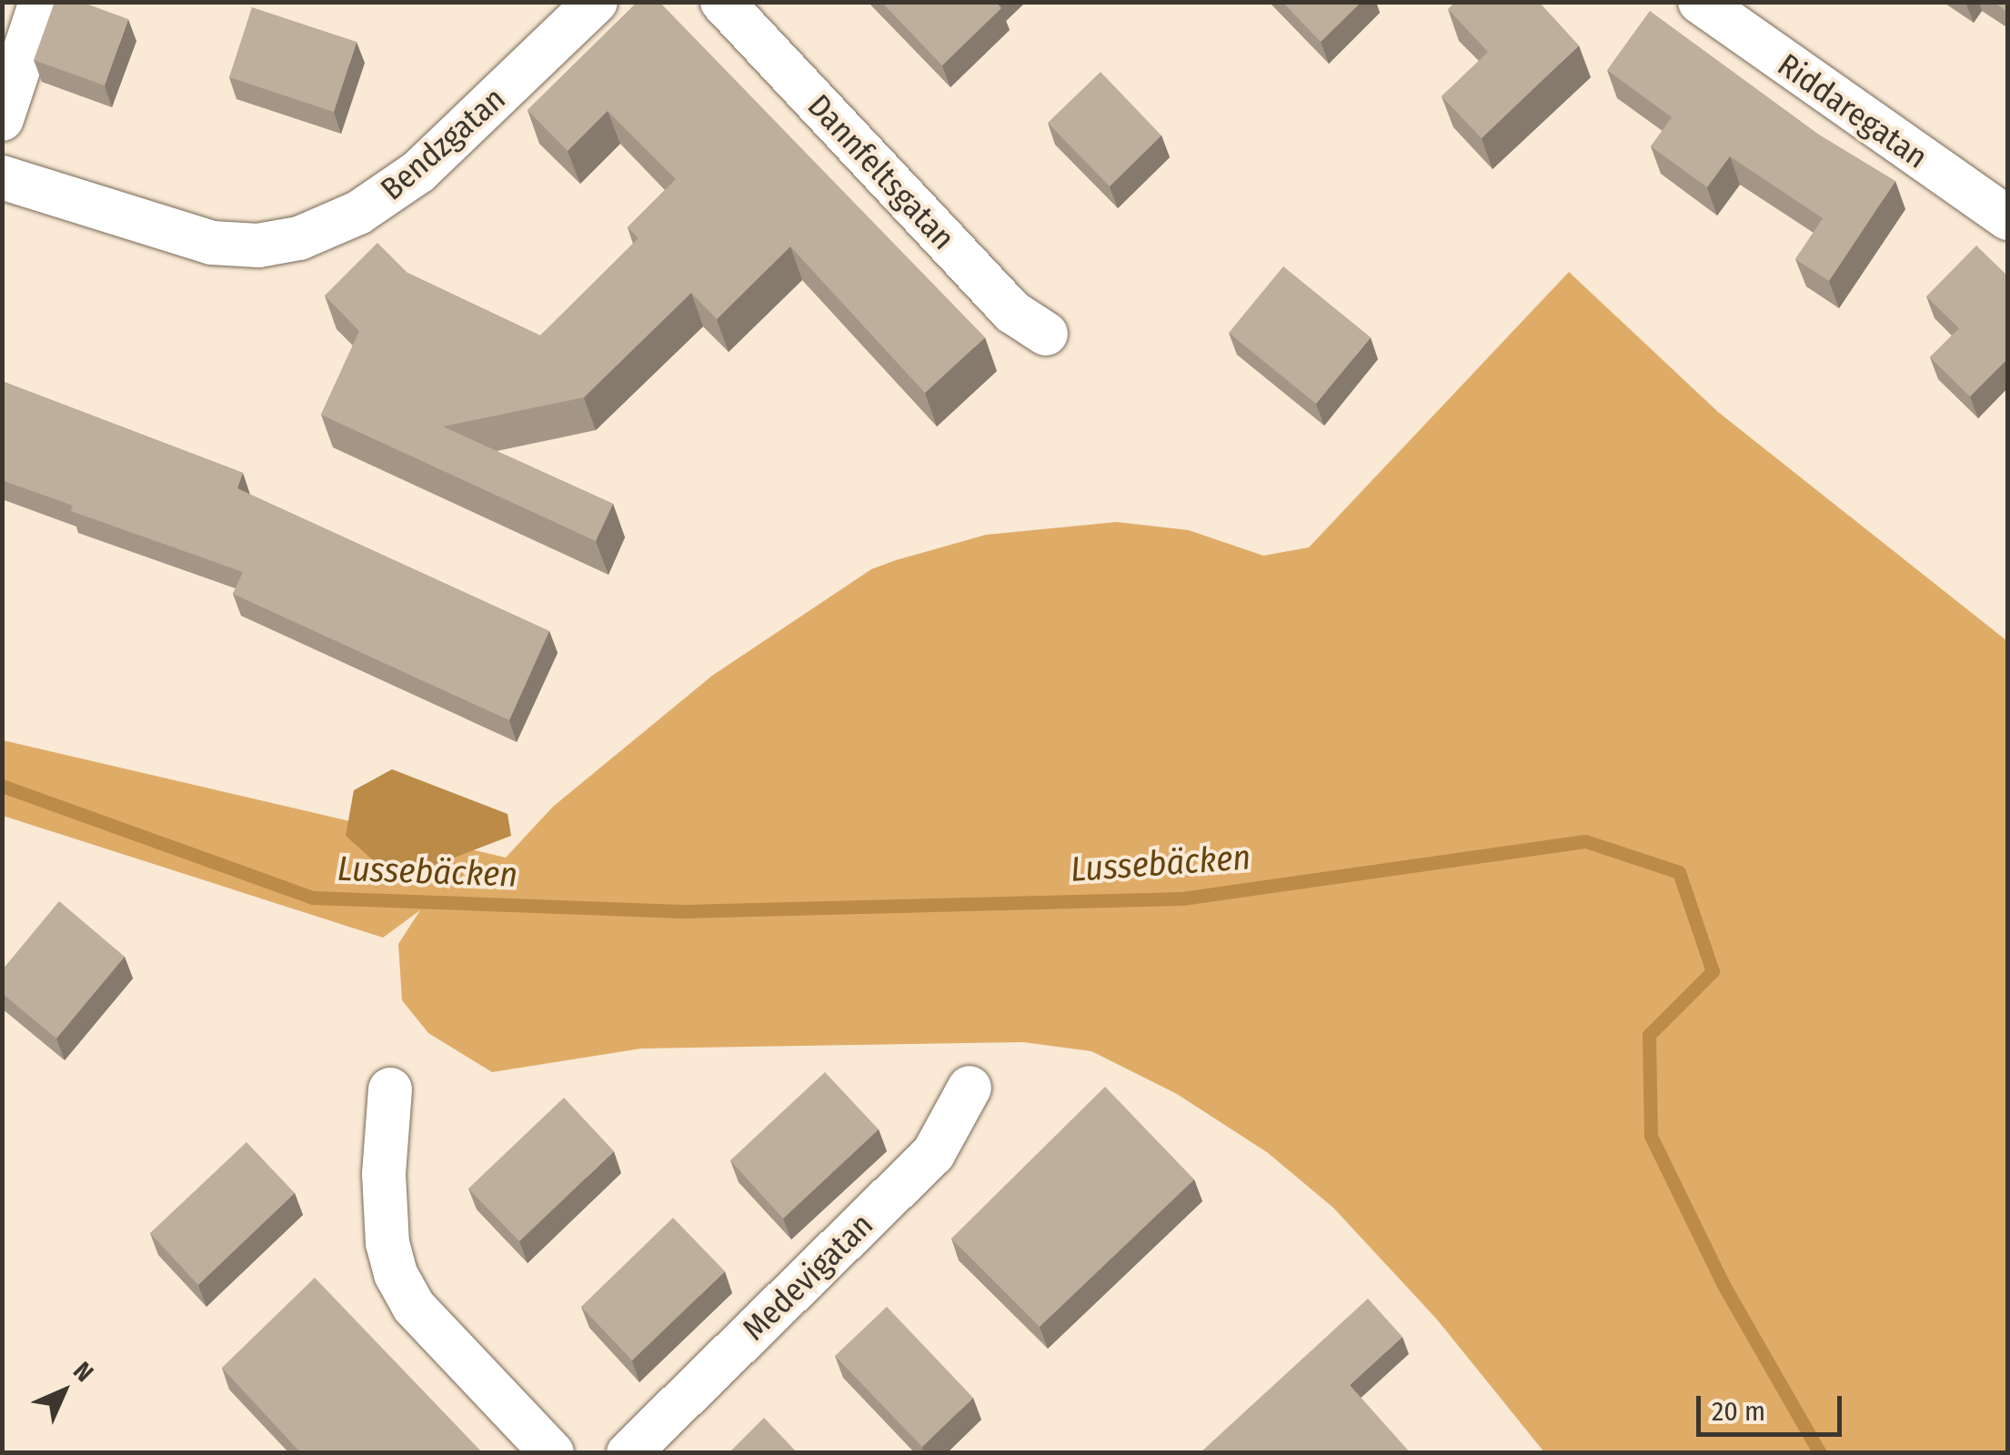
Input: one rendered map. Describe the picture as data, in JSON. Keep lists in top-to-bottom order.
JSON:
{
  "streets": {
    "street": [
      "Riddaregatan",
      "Bendzgatan",
      "Dannfeltsgatan",
      "Medevigatan"
    ]
  },
  "water": ["Lussebäcken"],
  "scale_bar": "20 m",
  "north": "top right"
}
